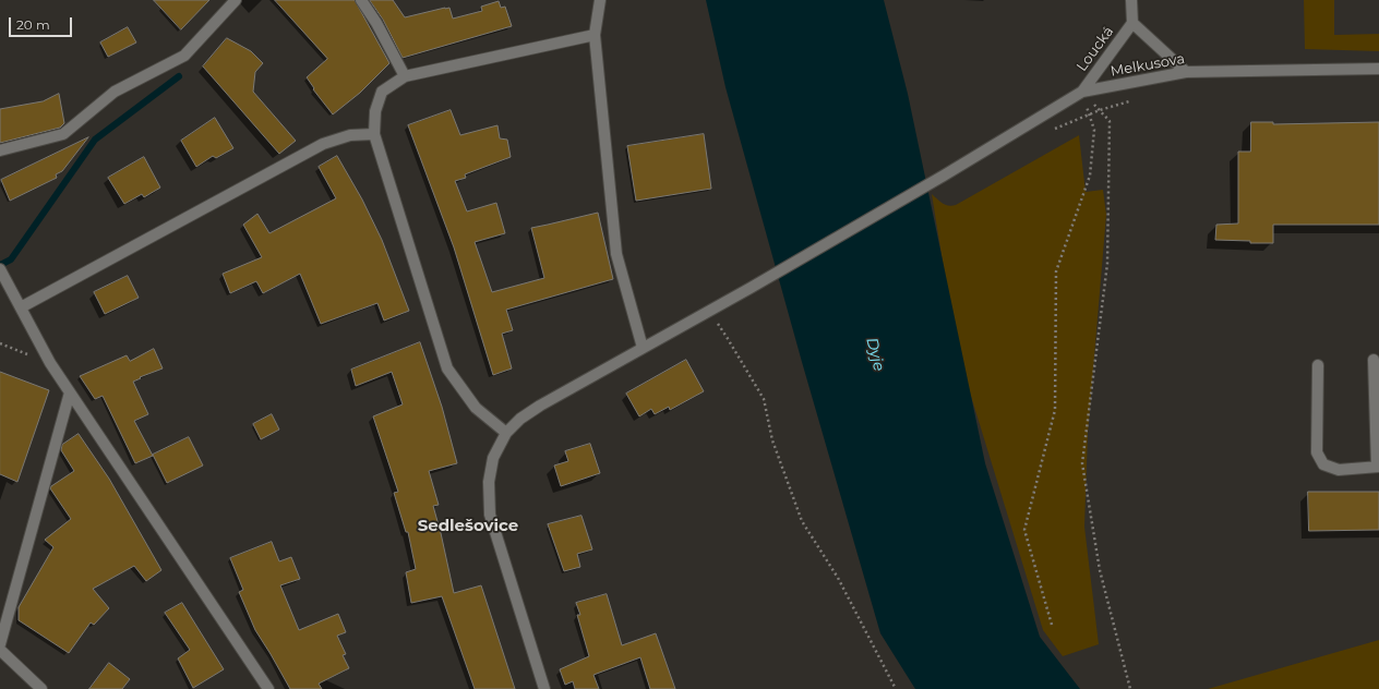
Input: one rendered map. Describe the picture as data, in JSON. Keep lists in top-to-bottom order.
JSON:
{
  "streets": {
    "street": ["Loucká", "Melkusova"]
  },
  "crossings": [
    ["Loucká", "Melkusova"]
  ],
  "districts": ["Sedlešovice"],
  "water": ["Dyje"],
  "scale_bar": "20 m"
}
